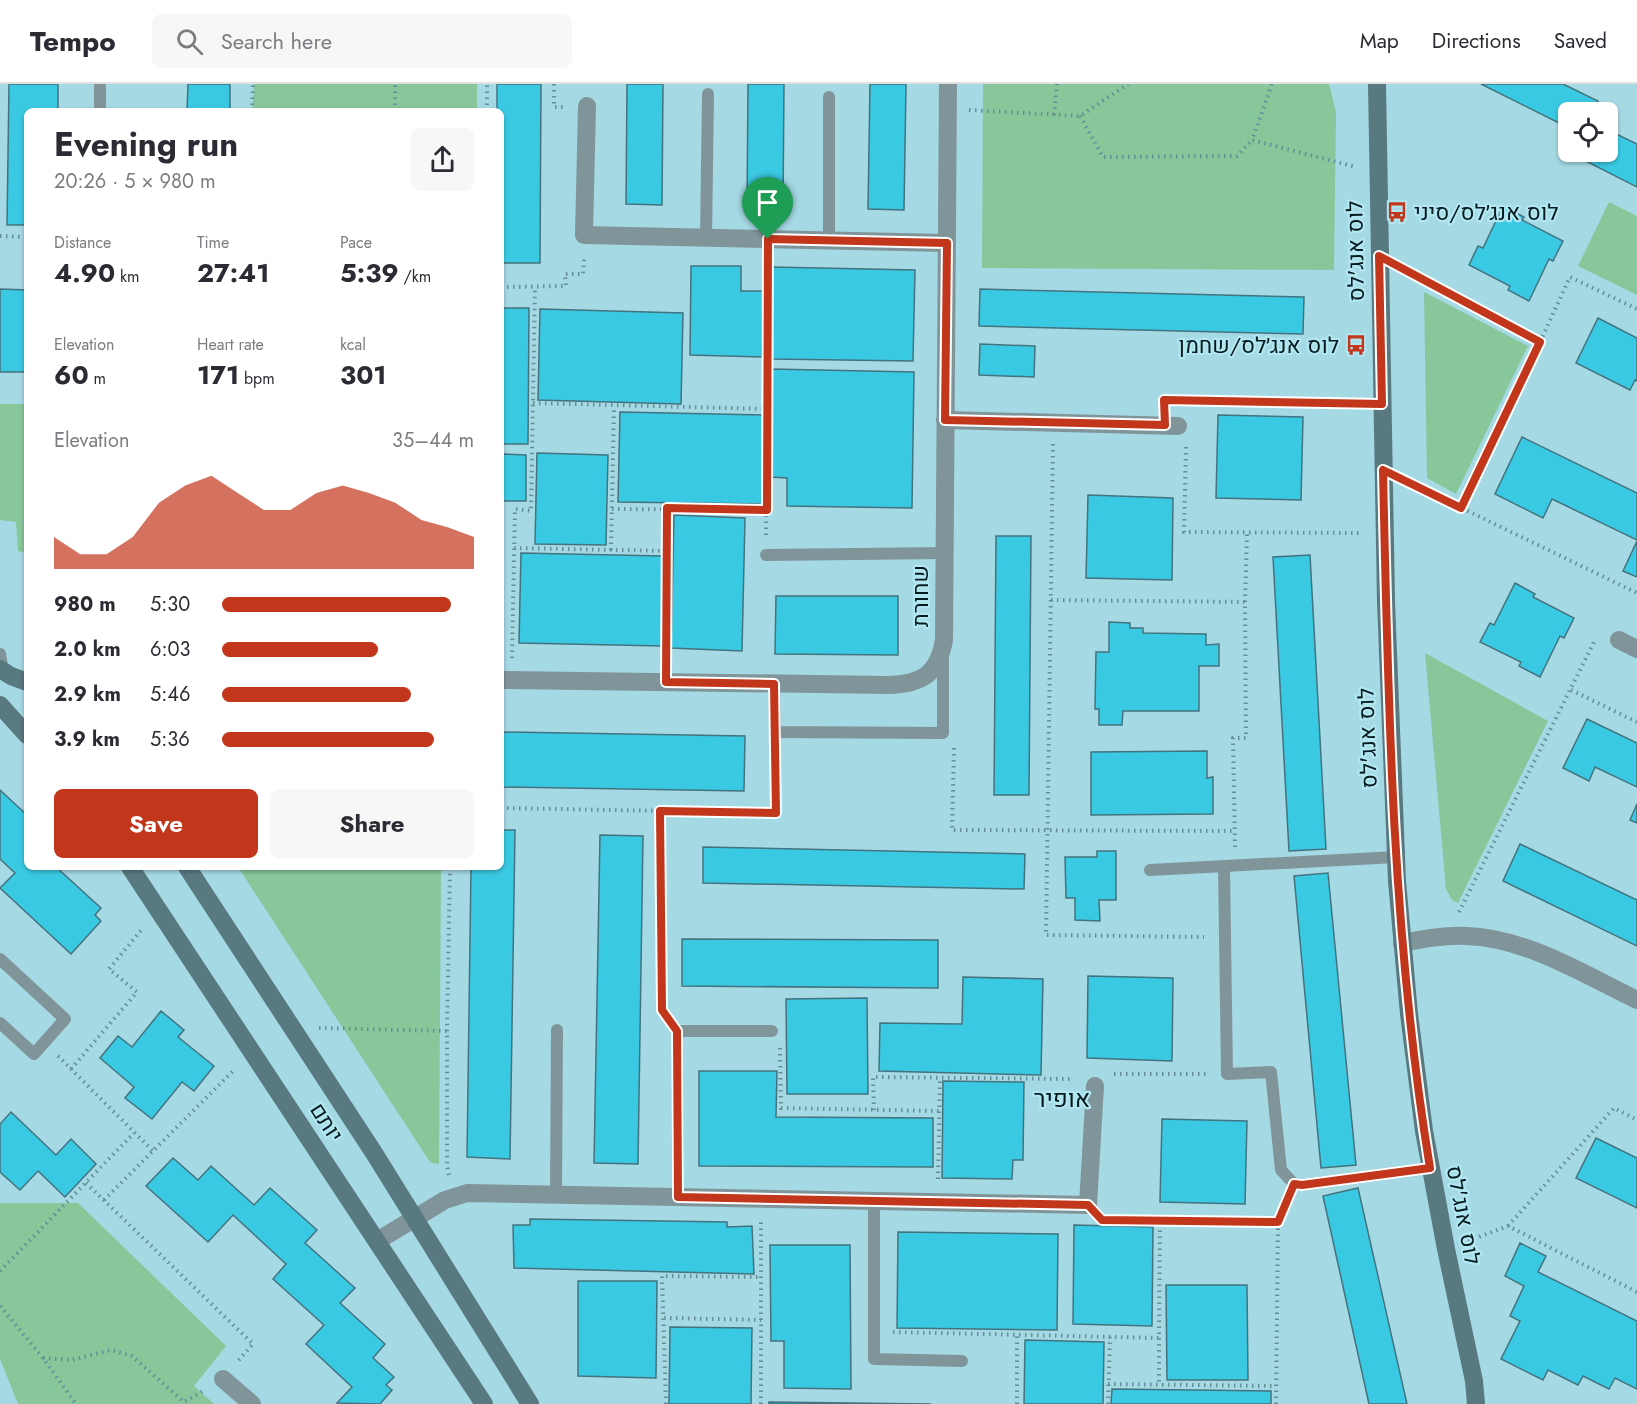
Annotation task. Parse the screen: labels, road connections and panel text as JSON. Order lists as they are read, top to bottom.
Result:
{
  "streets": {
    "street": ["לוס אנג'לס", "שחורת", "יותם"]
  },
  "districts": ["אופיר"],
  "places": {
    "bus stop": ["לוס אנג׳לס/סיני", "לוס אנג׳לס/שחמן"]
  },
  "page": {
    "header": "Tempo",
    "search": "Search here",
    "nav": ["Map", "Directions", "Saved"],
    "heading": ["Evening run", "20:26 · 5 × 980 m"],
    "stats": [
      ["Distance", "4.90 km"],
      ["Time", "27:41"],
      ["Pace", "5:39 /km"],
      ["Elevation", "60 m"],
      ["Heart rate", "171 bpm"],
      ["kcal", "301"]
    ],
    "chart": ["Elevation", "35–44 m"],
    "list": [
      {
        "name": "980 m",
        "note": "5:30"
      },
      {
        "name": "2.0 km",
        "note": "6:03"
      },
      {
        "name": "2.9 km",
        "note": "5:46"
      },
      {
        "name": "3.9 km",
        "note": "5:36"
      }
    ],
    "buttons": ["Save", "Share"]
  }
}
